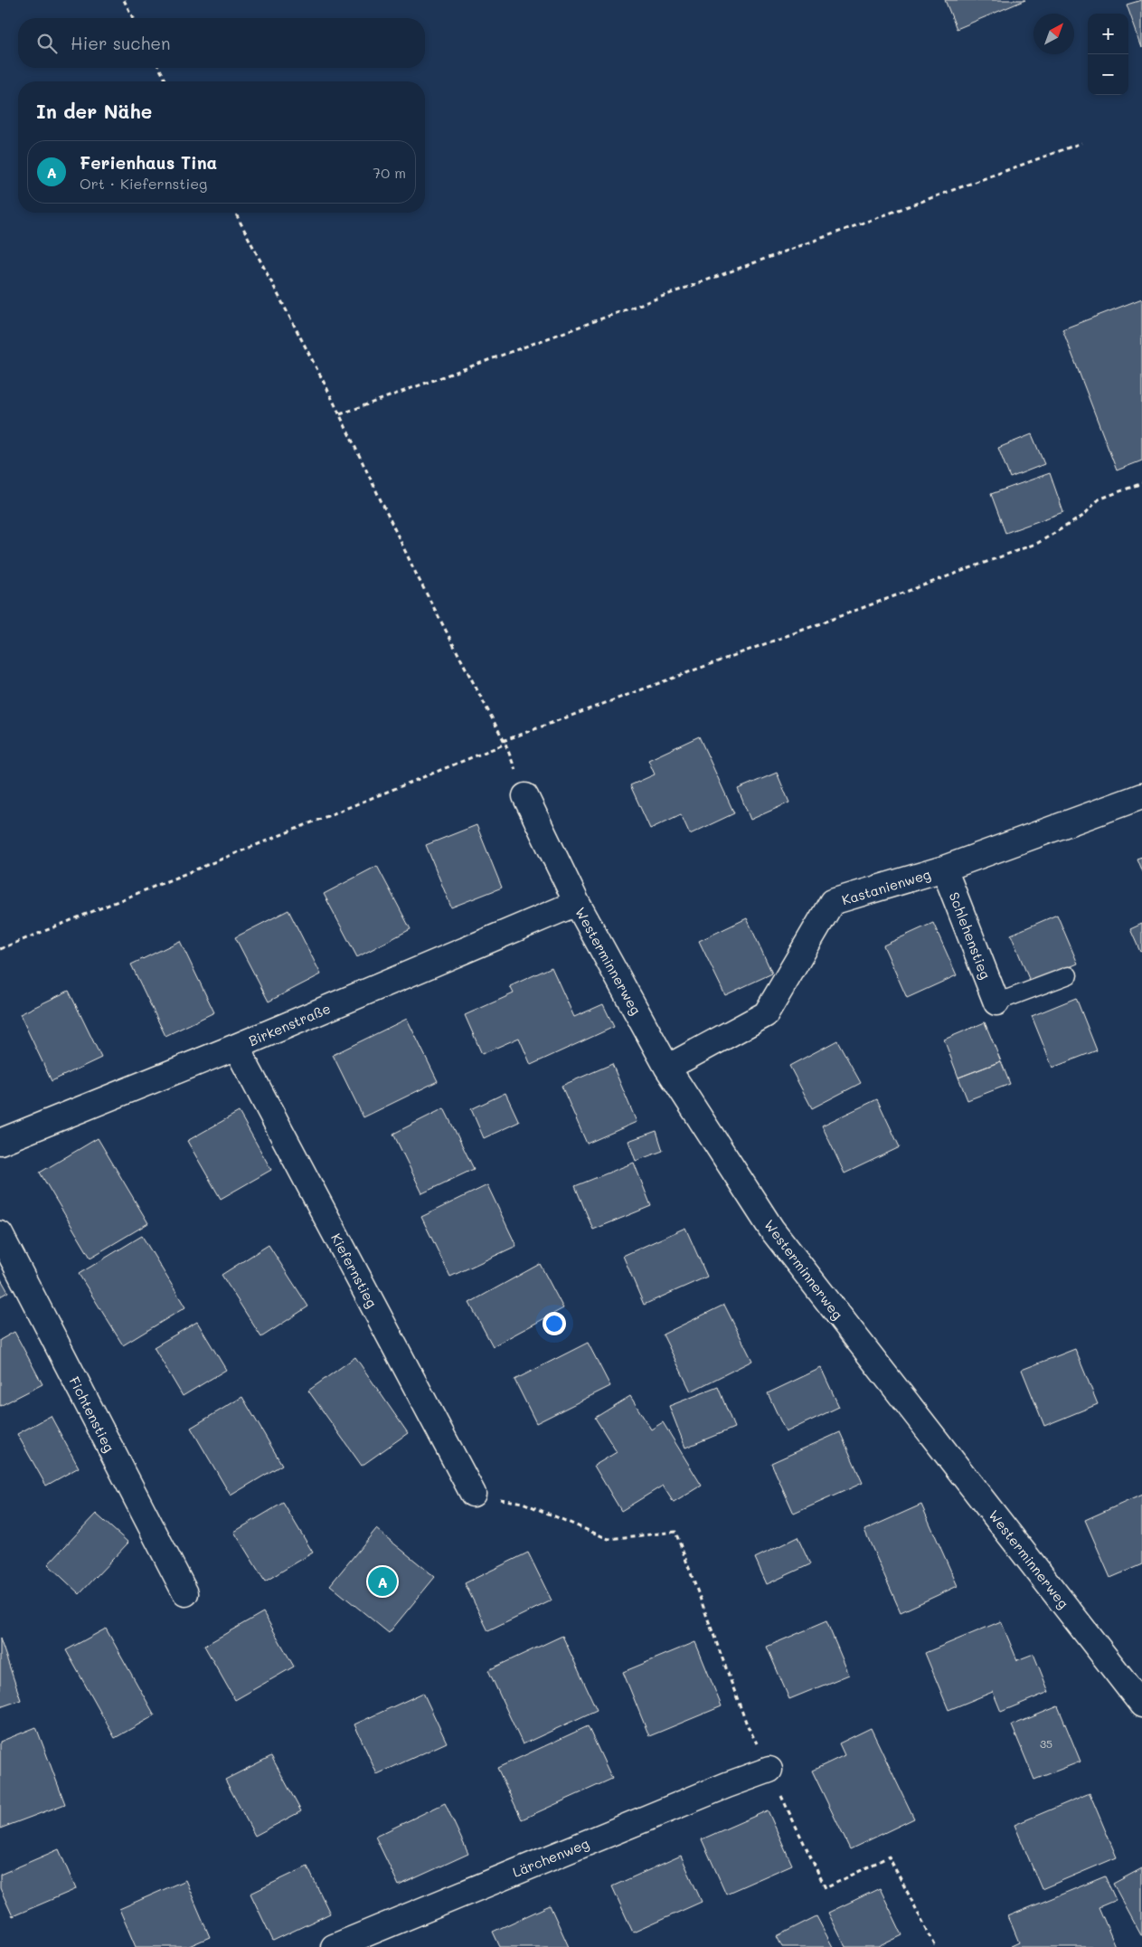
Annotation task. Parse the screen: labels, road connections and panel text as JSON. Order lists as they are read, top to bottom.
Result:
{
  "streets": {
    "street": [
      "Kastanienweg",
      "Schlehenstieg",
      "Westerminnerweg",
      "Birkenstraße",
      "Kiefernstieg",
      "Fichtenstieg",
      "Lärchenweg"
    ]
  },
  "crossings": [
    ["Kastanienweg", "Schlehenstieg"],
    ["Kastanienweg", "Westerminnerweg"],
    ["Westerminnerweg", "Birkenstraße"],
    ["Birkenstraße", "Kiefernstieg"]
  ],
  "house_numbers": ["35"],
  "north": "top right",
  "page": {
    "map_buttons": ["+", "−"],
    "search": "Hier suchen",
    "heading": "In der Nähe",
    "list": [
      {
        "mark": "A",
        "name": "Ferienhaus Tina",
        "note": "Ort · Kiefernstieg",
        "value": "70 m"
      }
    ],
    "pins": "A"
  }
}
